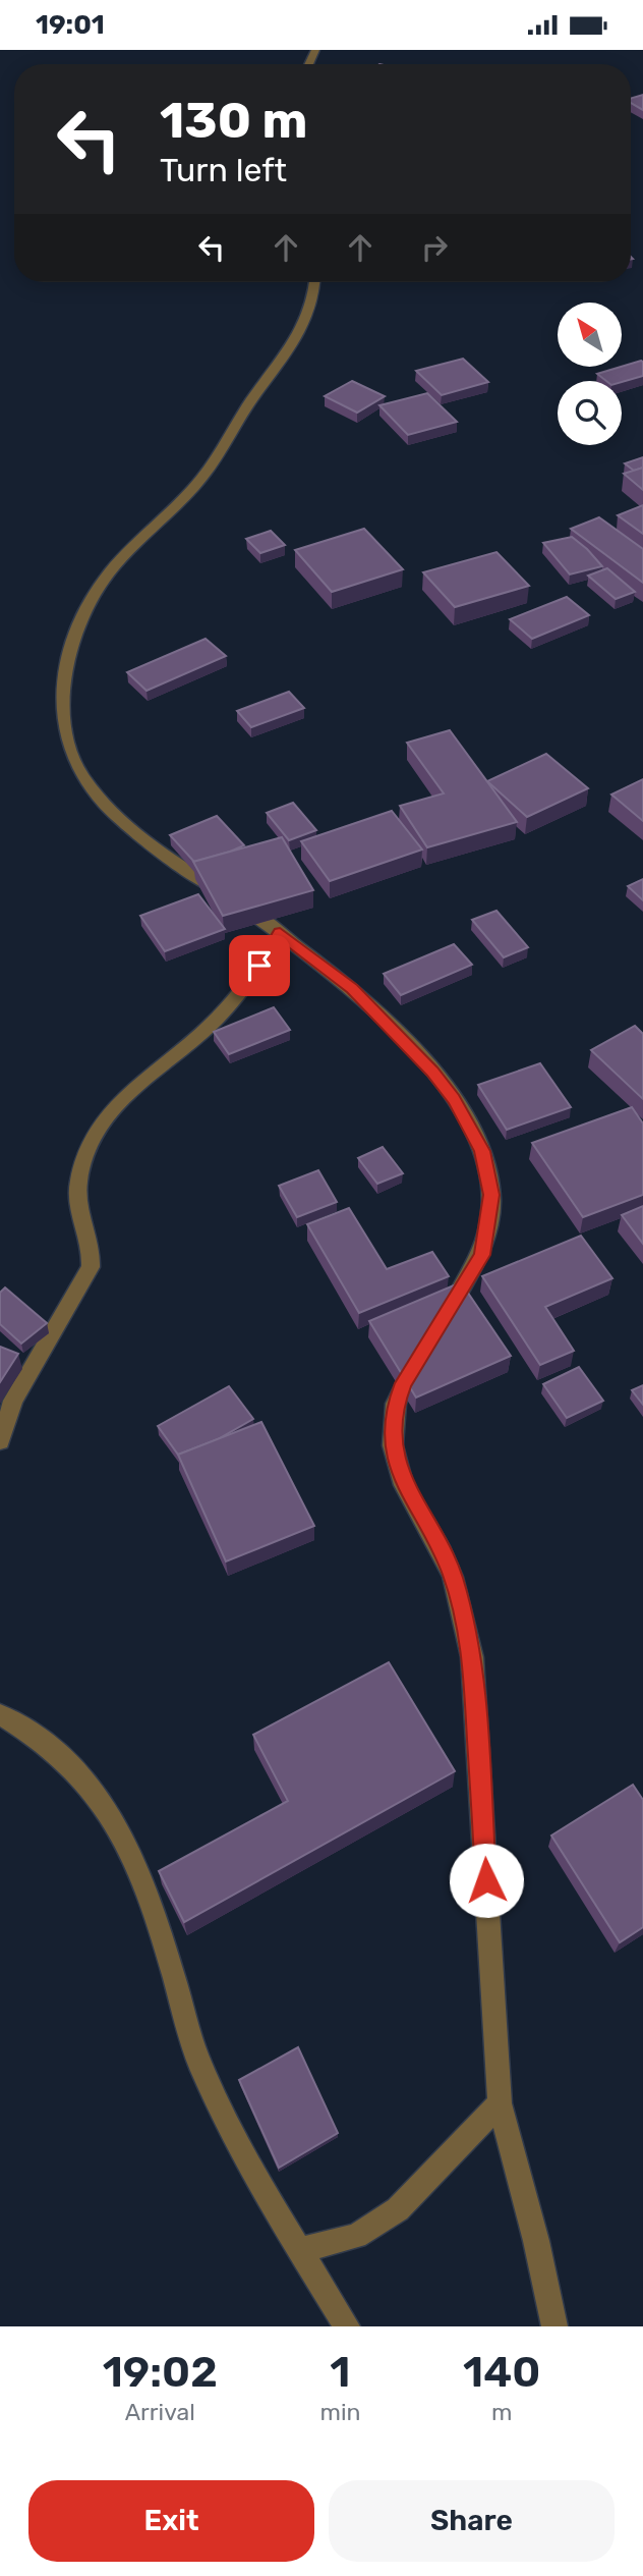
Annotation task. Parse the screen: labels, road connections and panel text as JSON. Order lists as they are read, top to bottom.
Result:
{
  "north": "top left",
  "page": {
    "status": "19:01",
    "turn": ["130 m", "Turn left"],
    "eta": [
      "19:02",
      "Arrival",
      "1",
      "min",
      "140",
      "m"
    ],
    "buttons": ["Exit", "Share"]
  }
}
